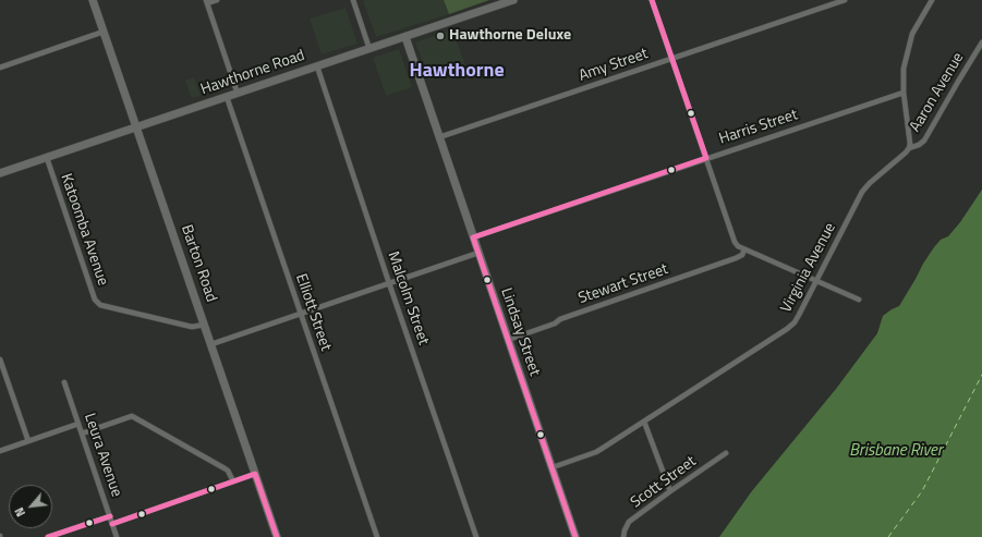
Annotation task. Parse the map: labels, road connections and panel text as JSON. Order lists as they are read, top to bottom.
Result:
{
  "streets": {
    "street": [
      "Amy Street",
      "Hawthorne Road",
      "Aaron Avenue",
      "Harris Street",
      "Katoomba Avenue",
      "Barton Road",
      "Virginia Avenue",
      "Stewart Street",
      "Malcolm Street",
      "Elliott Street",
      "Lindsay Street",
      "Leura Avenue",
      "Scott Street"
    ]
  },
  "crossings": [
    ["Amy Street", "Lindsay Street"],
    ["Hawthorne Road", "Katoomba Avenue"],
    ["Hawthorne Road", "Barton Road"],
    ["Hawthorne Road", "Malcolm Street"],
    ["Hawthorne Road", "Elliott Street"],
    ["Hawthorne Road", "Lindsay Street"],
    ["Aaron Avenue", "Virginia Avenue"],
    ["Harris Street", "Lindsay Street"],
    ["Katoomba Avenue", "Barton Road"],
    ["Virginia Avenue", "Lindsay Street"],
    ["Stewart Street", "Lindsay Street"]
  ],
  "districts": ["Hawthorne"],
  "water": ["Brisbane River"],
  "places": ["Hawthorne Deluxe"],
  "north": "bottom left"
}
